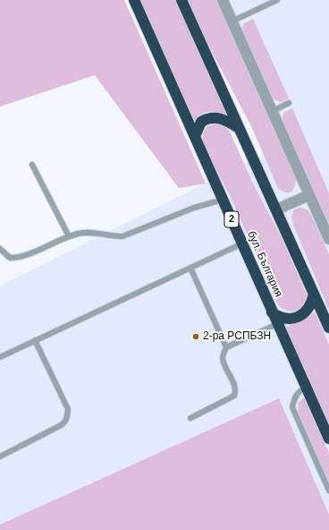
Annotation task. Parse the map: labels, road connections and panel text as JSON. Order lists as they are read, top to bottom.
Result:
{
  "streets": {
    "highway": ["2", "бул. България"]
  },
  "places": ["2-ра РСПБЗН"]
}
